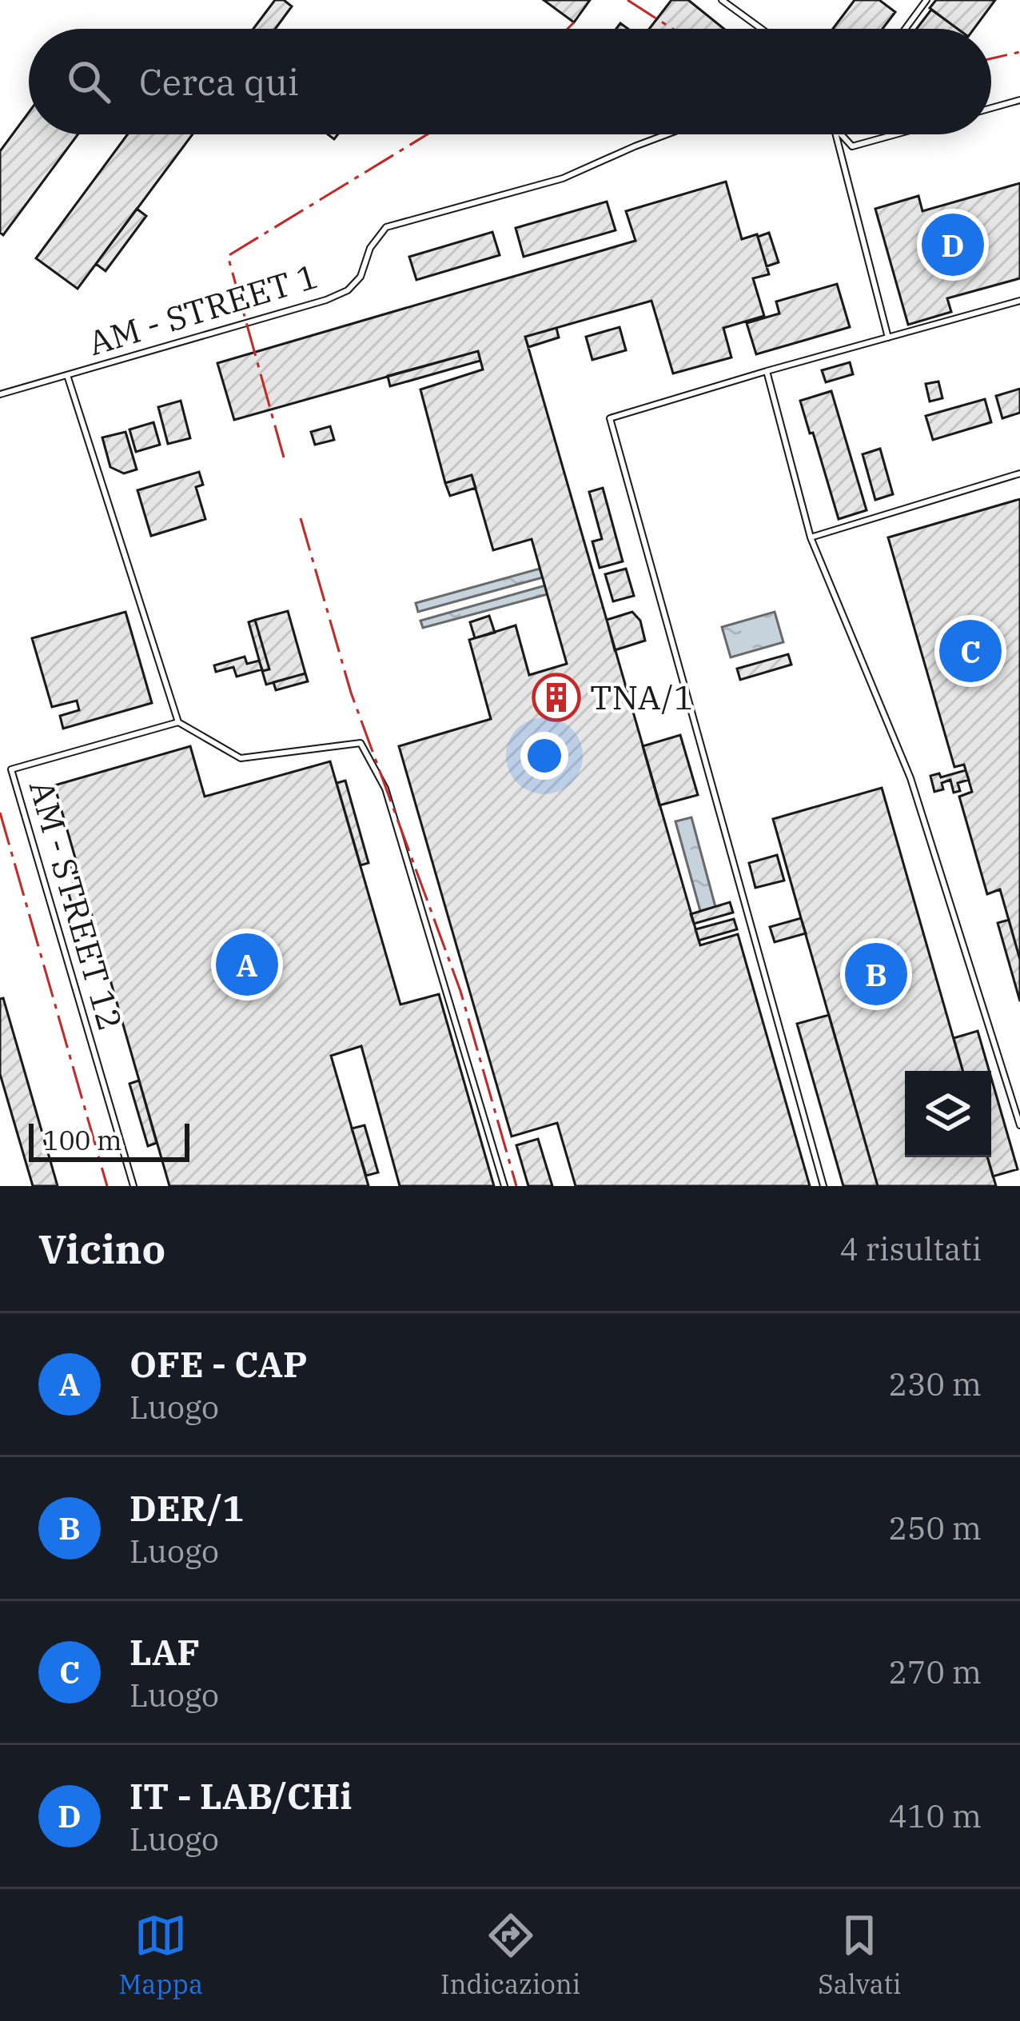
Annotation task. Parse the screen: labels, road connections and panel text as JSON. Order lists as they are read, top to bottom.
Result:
{
  "streets": {
    "lane": ["AM - STREET 1", "AM - STREET 12"]
  },
  "places": {
    "building": ["TNA/1"]
  },
  "scale_bar": "100 m",
  "page": {
    "search": "Cerca qui",
    "pins": [
      "D",
      "C",
      "A",
      "B"
    ],
    "scale": "100 m",
    "heading": ["Vicino", "4 risultati"],
    "list": [
      {
        "mark": "A",
        "name": "OFE - CAP",
        "note": "Luogo",
        "value": "230 m"
      },
      {
        "mark": "B",
        "name": "DER/1",
        "note": "Luogo",
        "value": "250 m"
      },
      {
        "mark": "C",
        "name": "LAF",
        "note": "Luogo",
        "value": "270 m"
      },
      {
        "mark": "D",
        "name": "IT - LAB/CHi",
        "note": "Luogo",
        "value": "410 m"
      }
    ],
    "nav": ["Mappa", "Indicazioni", "Salvati"]
  }
}
